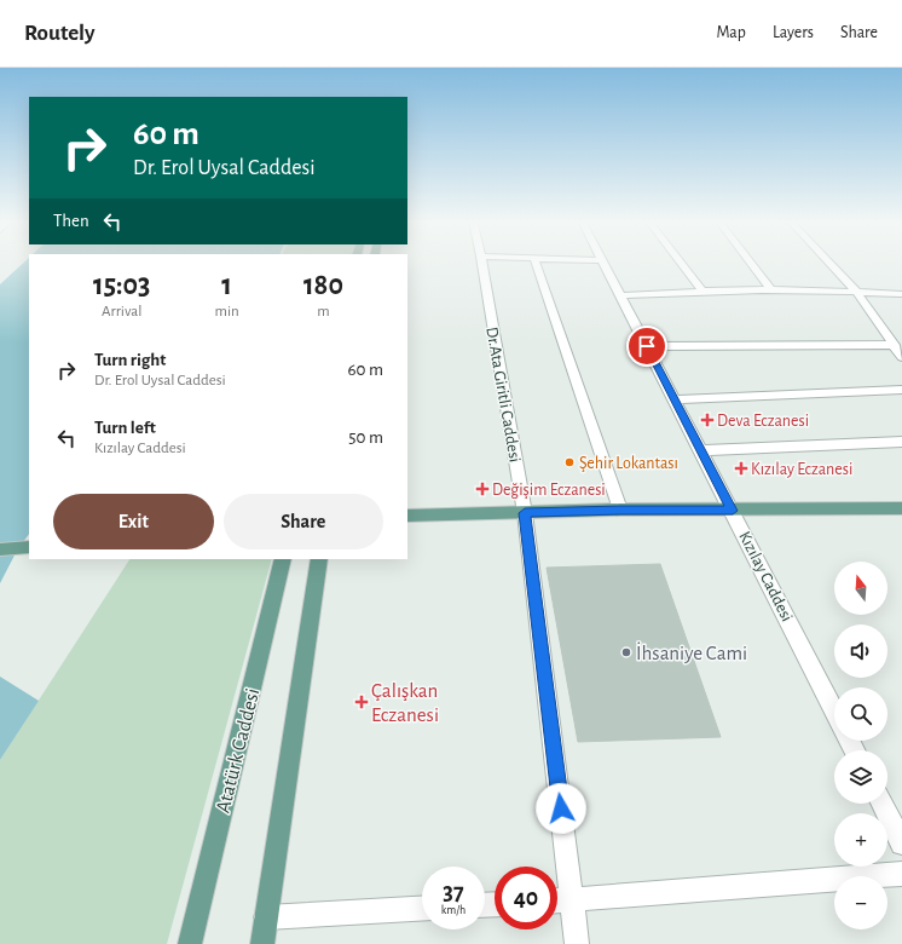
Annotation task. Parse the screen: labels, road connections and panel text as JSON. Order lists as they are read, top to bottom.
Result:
{
  "streets": {
    "main road": ["Atatürk Caddesi"],
    "street": ["Dr.Ata Giritli Caddesi", "Kızılay Caddesi"]
  },
  "places": {
    "health": [
      "Deva Eczanesi",
      "Kızılay Eczanesi",
      "Değişim Eczanesi",
      "Çalışkan Eczanesi"
    ],
    "other": ["Şehir Lokantası", "İhsaniye Cami"]
  },
  "north": "top",
  "page": {
    "header": "Routely",
    "nav": ["Map", "Layers", "Share"],
    "turn": ["60 m", "Dr. Erol Uysal Caddesi"],
    "then": "Then",
    "eta": [
      "15:03",
      "Arrival",
      "1",
      "min",
      "180",
      "m"
    ],
    "list": [
      {
        "name": "Turn right",
        "note": "Dr. Erol Uysal Caddesi",
        "value": "60 m"
      },
      {
        "name": "Turn left",
        "note": "Kızılay Caddesi",
        "value": "50 m"
      }
    ],
    "buttons": ["Exit", "Share"],
    "map_buttons": ["+", "−"],
    "speed": "37 km/h",
    "limit": "40"
  }
}
